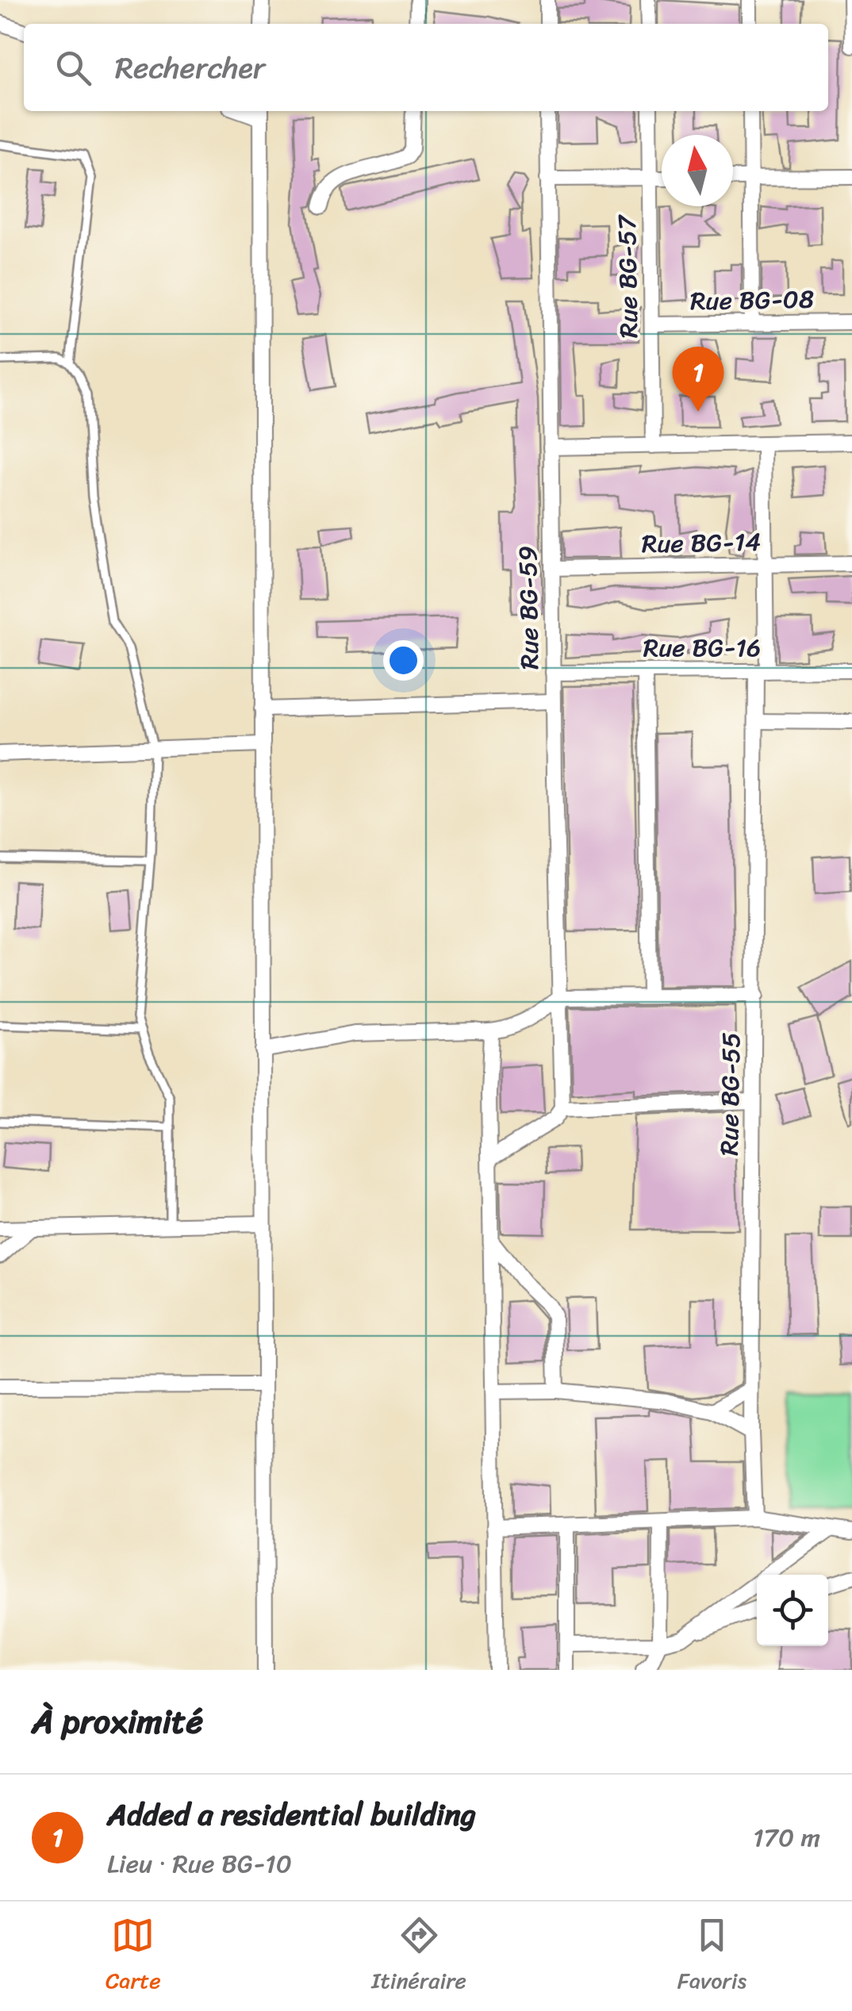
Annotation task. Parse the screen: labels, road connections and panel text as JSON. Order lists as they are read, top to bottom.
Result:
{
  "streets": {
    "street": [
      "Rue BG-57",
      "Rue BG-08",
      "Rue BG-14",
      "Rue BG-59",
      "Rue BG-16",
      "Rue BG-55"
    ]
  },
  "crossings": [
    ["Rue BG-57", "Rue BG-08"],
    ["Rue BG-14", "Rue BG-59"],
    ["Rue BG-14", "Rue BG-55"],
    ["Rue BG-59", "Rue BG-16"],
    ["Rue BG-16", "Rue BG-55"]
  ],
  "north": "top",
  "page": {
    "search": "Rechercher",
    "pins": "1",
    "heading": "À proximité",
    "list": [
      {
        "mark": "1",
        "name": "Added a residential building",
        "note": "Lieu · Rue BG-10",
        "value": "170 m"
      }
    ],
    "nav": ["Carte", "Itinéraire", "Favoris"]
  }
}
